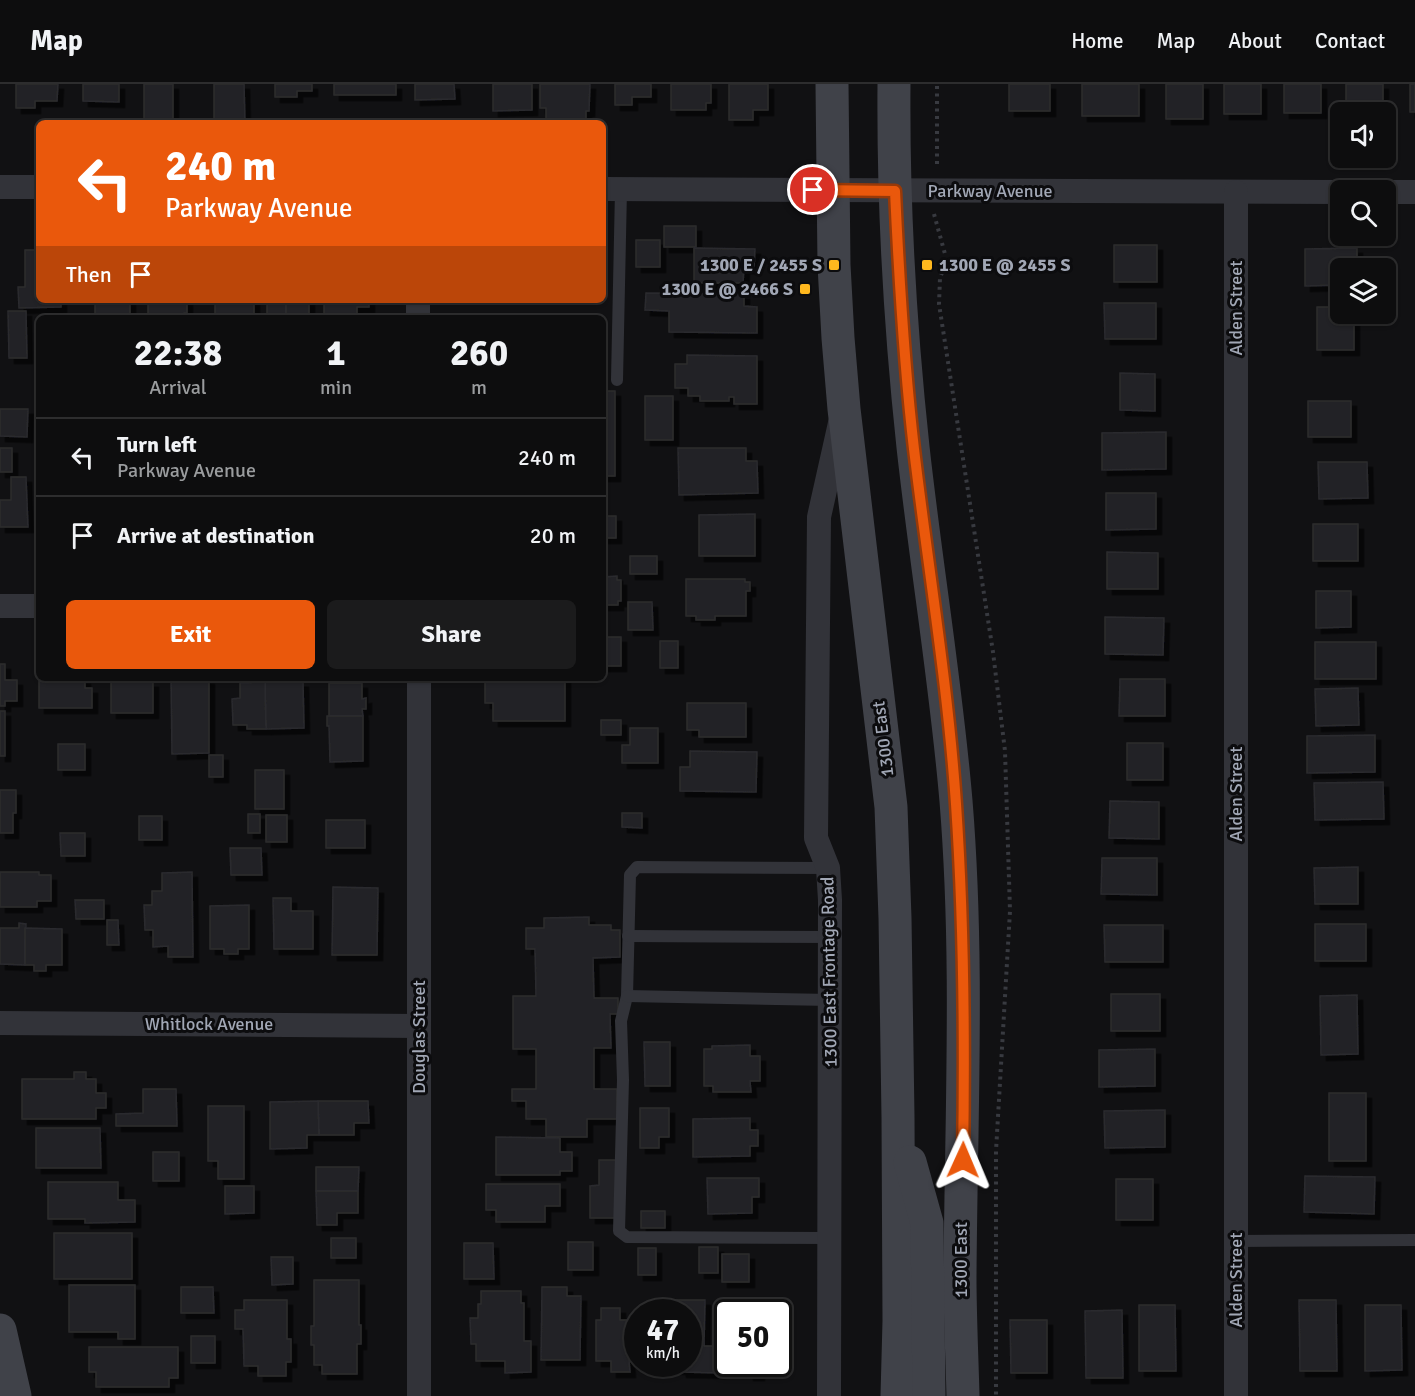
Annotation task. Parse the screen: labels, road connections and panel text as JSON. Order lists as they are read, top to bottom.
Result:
{
  "streets": {
    "main road": ["1300 East"],
    "street": [
      "Parkway Avenue",
      "Alden Street",
      "1300 East Frontage Road",
      "Whitlock Avenue",
      "Douglas Street"
    ]
  },
  "crossings": [
    ["Parkway Avenue", "Alden Street"],
    ["Parkway Avenue", "1300 East"],
    ["1300 East", "1300 East Frontage Road"],
    ["Whitlock Avenue", "Douglas Street"]
  ],
  "places": {
    "transit": ["1300 E / 2455 S", "1300 E @ 2455 S", "1300 E @ 2466 S"]
  },
  "page": {
    "header": "Map",
    "nav": [
      "Home",
      "Map",
      "About",
      "Contact"
    ],
    "turn": ["240 m", "Parkway Avenue"],
    "then": "Then",
    "eta": [
      "22:38",
      "Arrival",
      "1",
      "min",
      "260",
      "m"
    ],
    "list": [
      {
        "name": "Turn left",
        "note": "Parkway Avenue",
        "value": "240 m"
      },
      {
        "name": "Arrive at destination",
        "value": "20 m"
      }
    ],
    "buttons": ["Exit", "Share"],
    "speed": "47 km/h",
    "limit": "50"
  }
}
